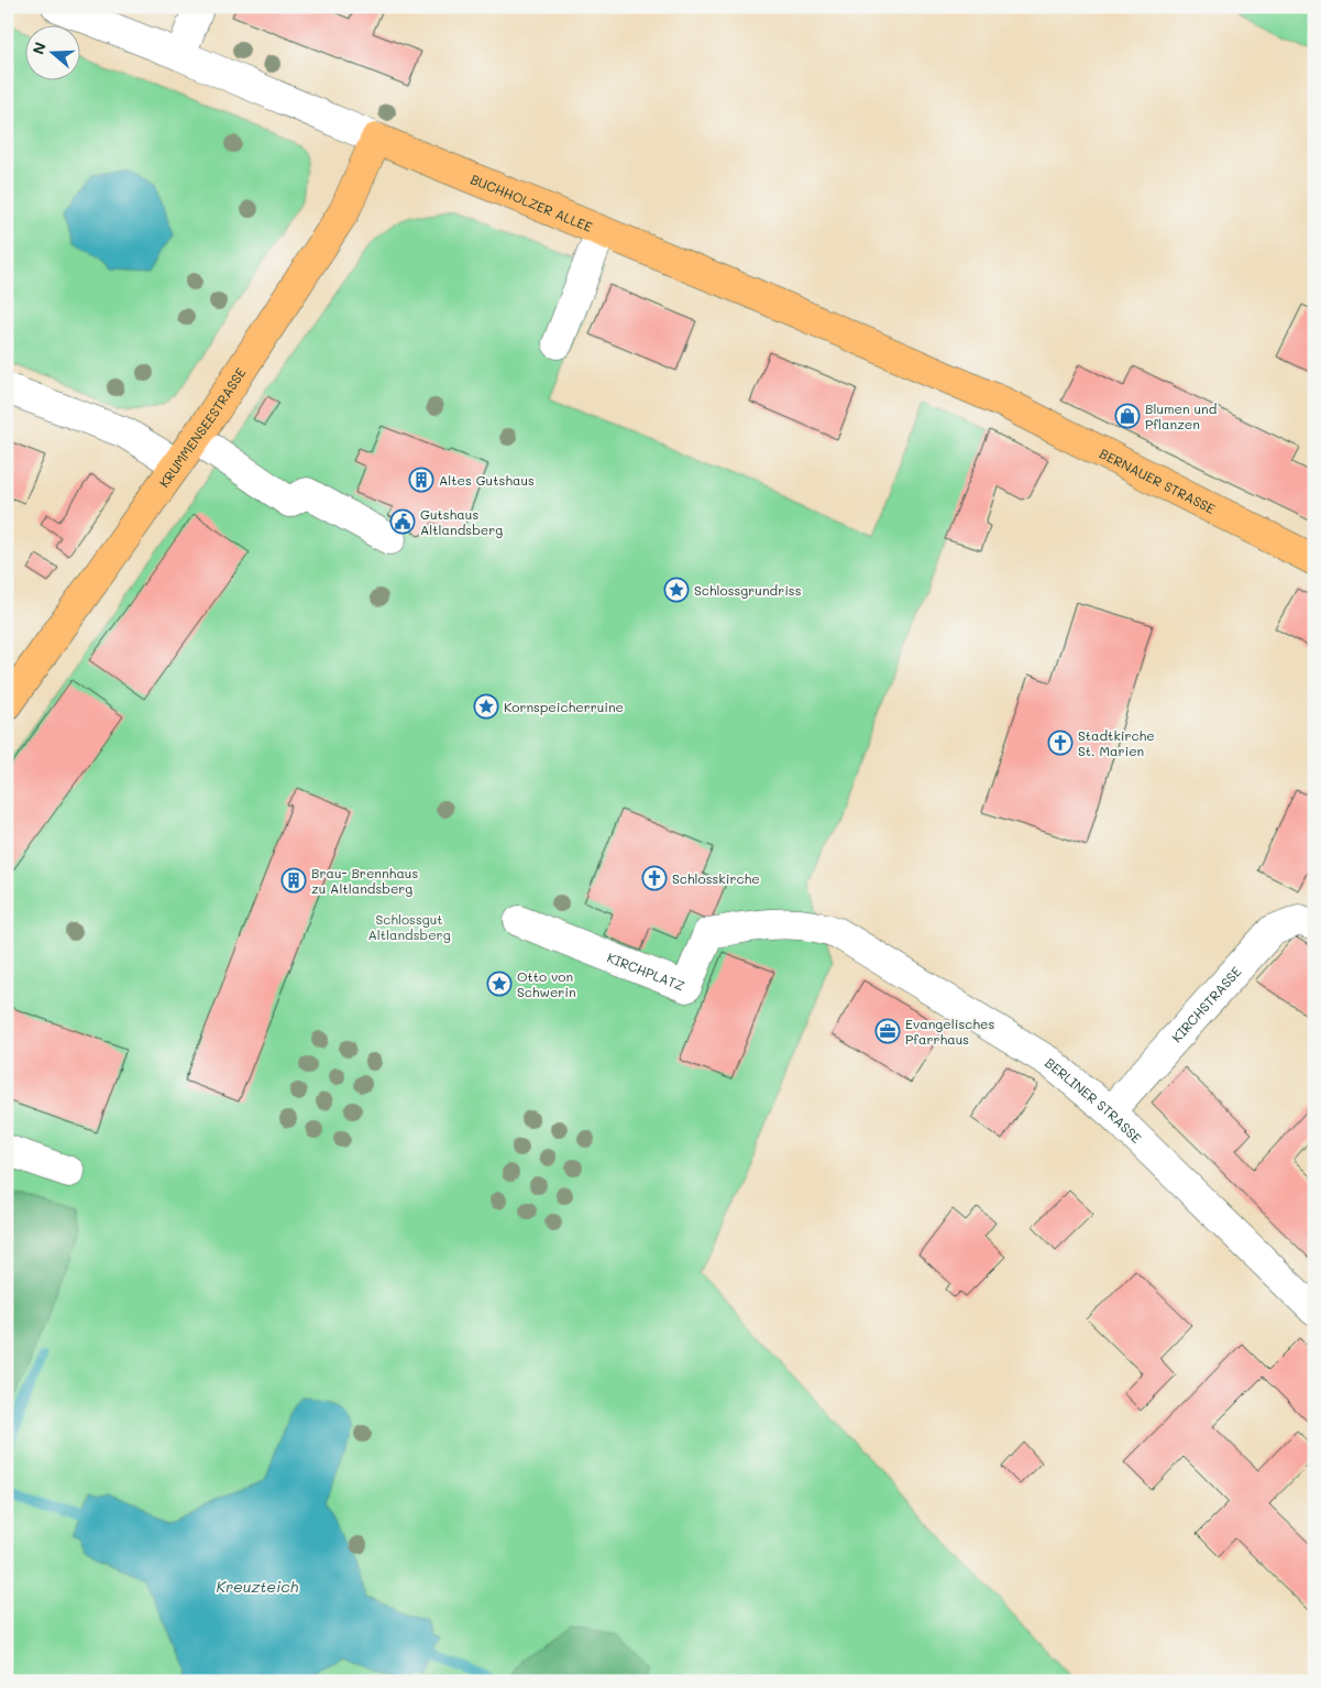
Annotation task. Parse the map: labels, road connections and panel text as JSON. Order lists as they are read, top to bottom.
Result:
{
  "streets": {
    "main road": ["BUCHHOLZER ALLEE", "KRUMMENSEESTRASSE", "BERNAUER STRASSE"],
    "street": ["KIRCHPLATZ", "KIRCHSTRASSE", "BERLINER STRASSE"]
  },
  "crossings": [
    ["BUCHHOLZER ALLEE", "KRUMMENSEESTRASSE"],
    ["BUCHHOLZER ALLEE", "BERNAUER STRASSE"],
    ["KIRCHPLATZ", "BERLINER STRASSE"],
    ["KIRCHSTRASSE", "BERLINER STRASSE"]
  ],
  "water": ["Kreuzteich"],
  "parks": ["Schlossgut Altlandsberg"],
  "places": {
    "shop": ["Blumen und Pflanzen"],
    "building": ["Altes Gutshaus", "Brau- Brennhaus zu Altlandsberg"],
    "public building": ["Gutshaus Altlandsberg"],
    "place": ["Schlossgrundriss", "Kornspeicherruine", "Otto von Schwerin"],
    "church": ["Stadtkirche St. Marien", "Schlosskirche"],
    "office": ["Evangelisches Pfarrhaus"]
  },
  "north": "left"
}
